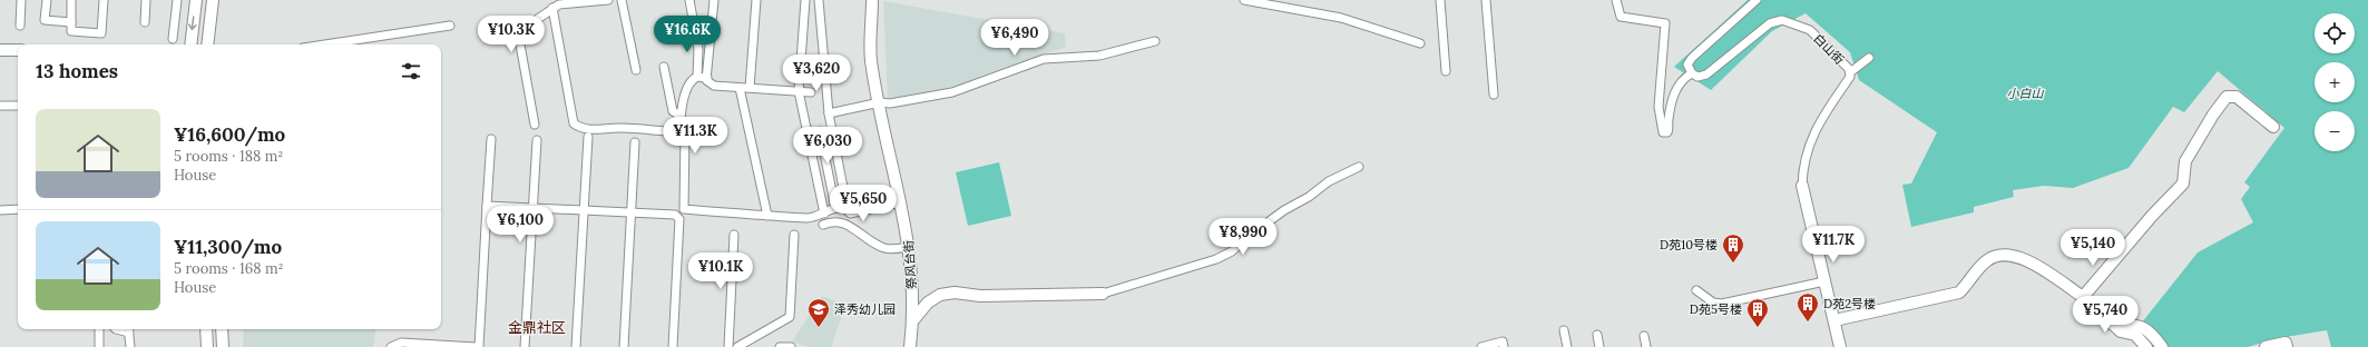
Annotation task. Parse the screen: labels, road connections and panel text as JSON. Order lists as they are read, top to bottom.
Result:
{
  "streets": {
    "street": ["白山街", "祭风台街"]
  },
  "districts": ["金鼎社区"],
  "parks": ["小白山"],
  "places": {
    "building": ["D苑10号楼", "D苑2号楼", "D苑5号楼"],
    "school or university": ["泽秀幼儿园"]
  },
  "page": {
    "map_buttons": ["+", "−"],
    "price": [
      "¥10.3K",
      "¥16.6K",
      "¥6,490",
      "¥3,620",
      "¥11.3K",
      "¥6,030",
      "¥5,650",
      "¥6,100",
      "¥8,990",
      "¥11.7K",
      "¥5,140",
      "¥10.1K",
      "¥5,740"
    ],
    "heading": "13 homes",
    "list": [
      {
        "name": "¥16,600/mo",
        "note": "5 rooms · 188 m² · House"
      },
      {
        "name": "¥11,300/mo",
        "note": "5 rooms · 168 m² · House"
      }
    ]
  }
}
